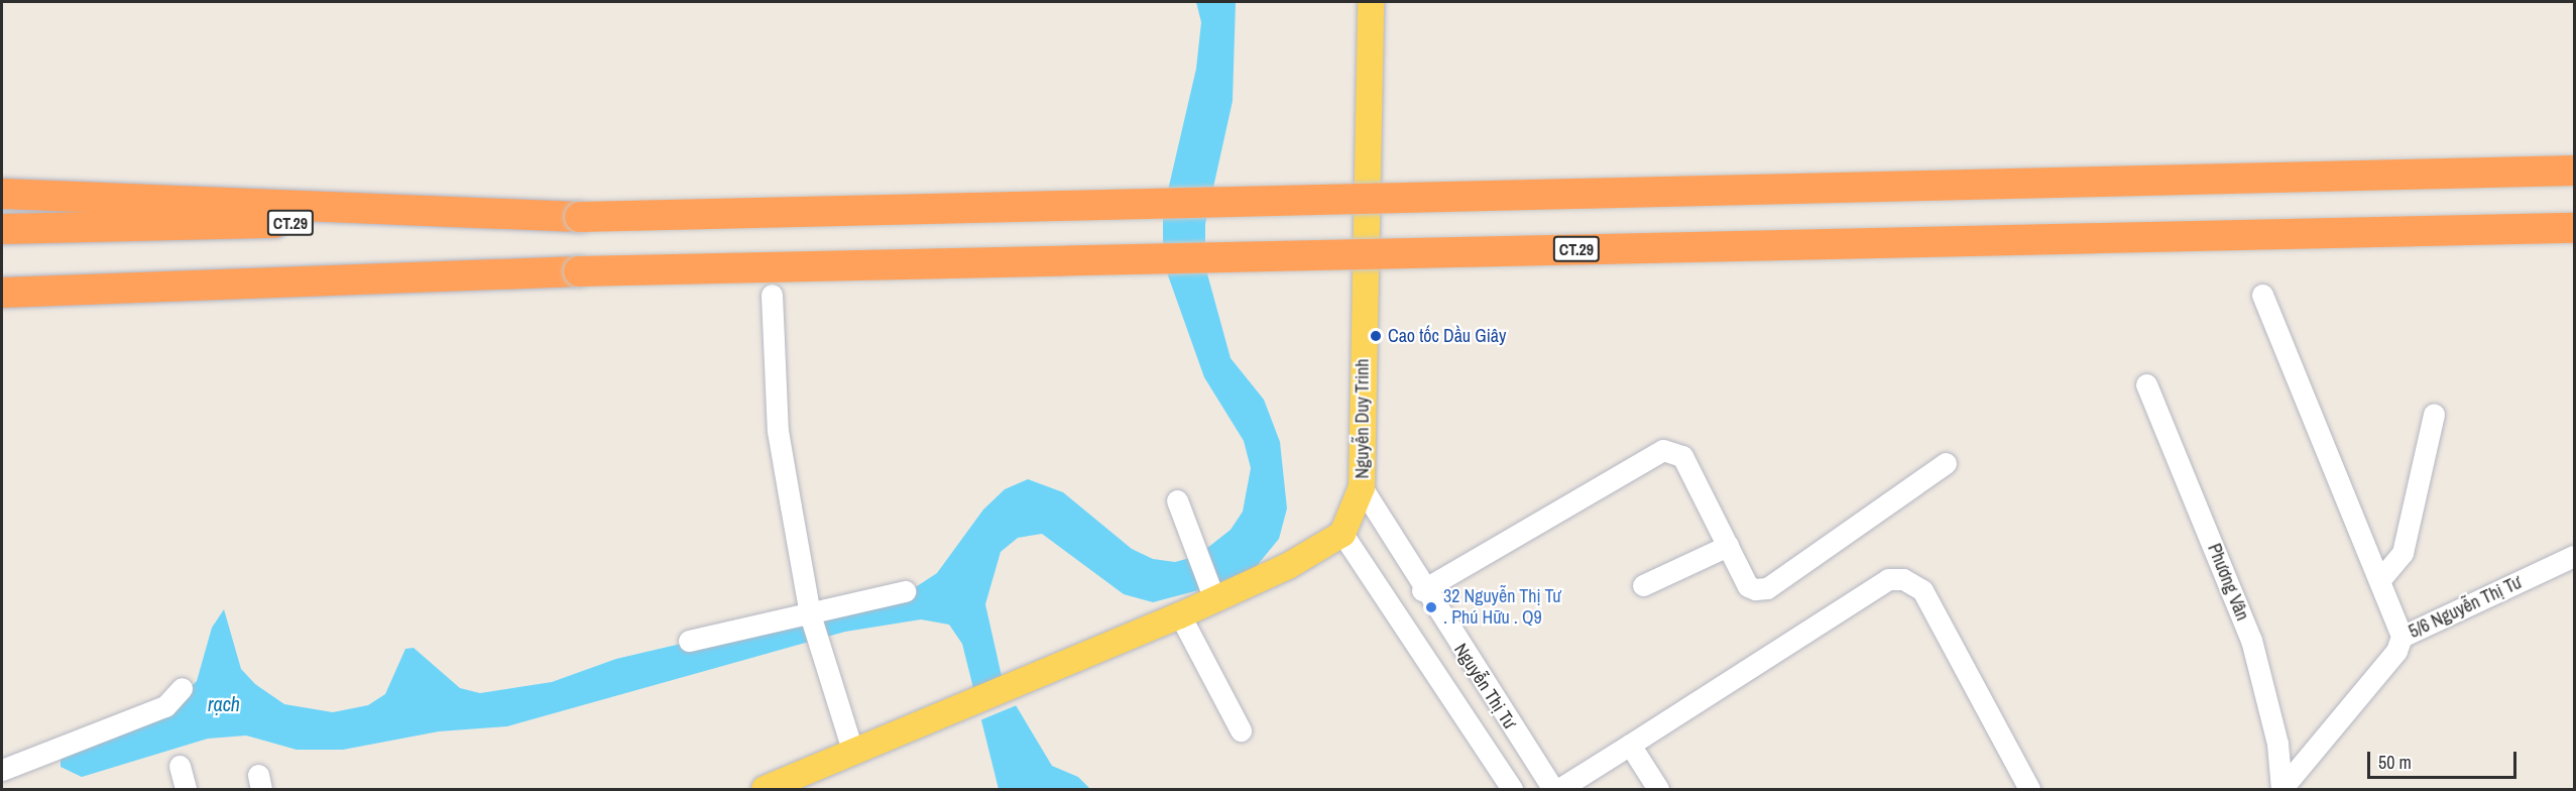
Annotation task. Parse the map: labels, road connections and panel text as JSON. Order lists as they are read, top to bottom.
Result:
{
  "streets": {
    "highway": ["CT.29"],
    "main road": ["Nguyễn Duy Trinh"],
    "street": ["Phương Vân", "5/6 Nguyễn Thị Tư", "Nguyễn Thị Tư"]
  },
  "crossings": [
    ["Nguyễn Duy Trinh", "Nguyễn Thị Tư"],
    ["Phương Vân", "5/6 Nguyễn Thị Tư"]
  ],
  "water": ["rạch"],
  "places": ["Cao tốc Dầu Giây", "32 Nguyễn Thị Tư . Phú Hữu . Q9"],
  "scale_bar": "50 m"
}
